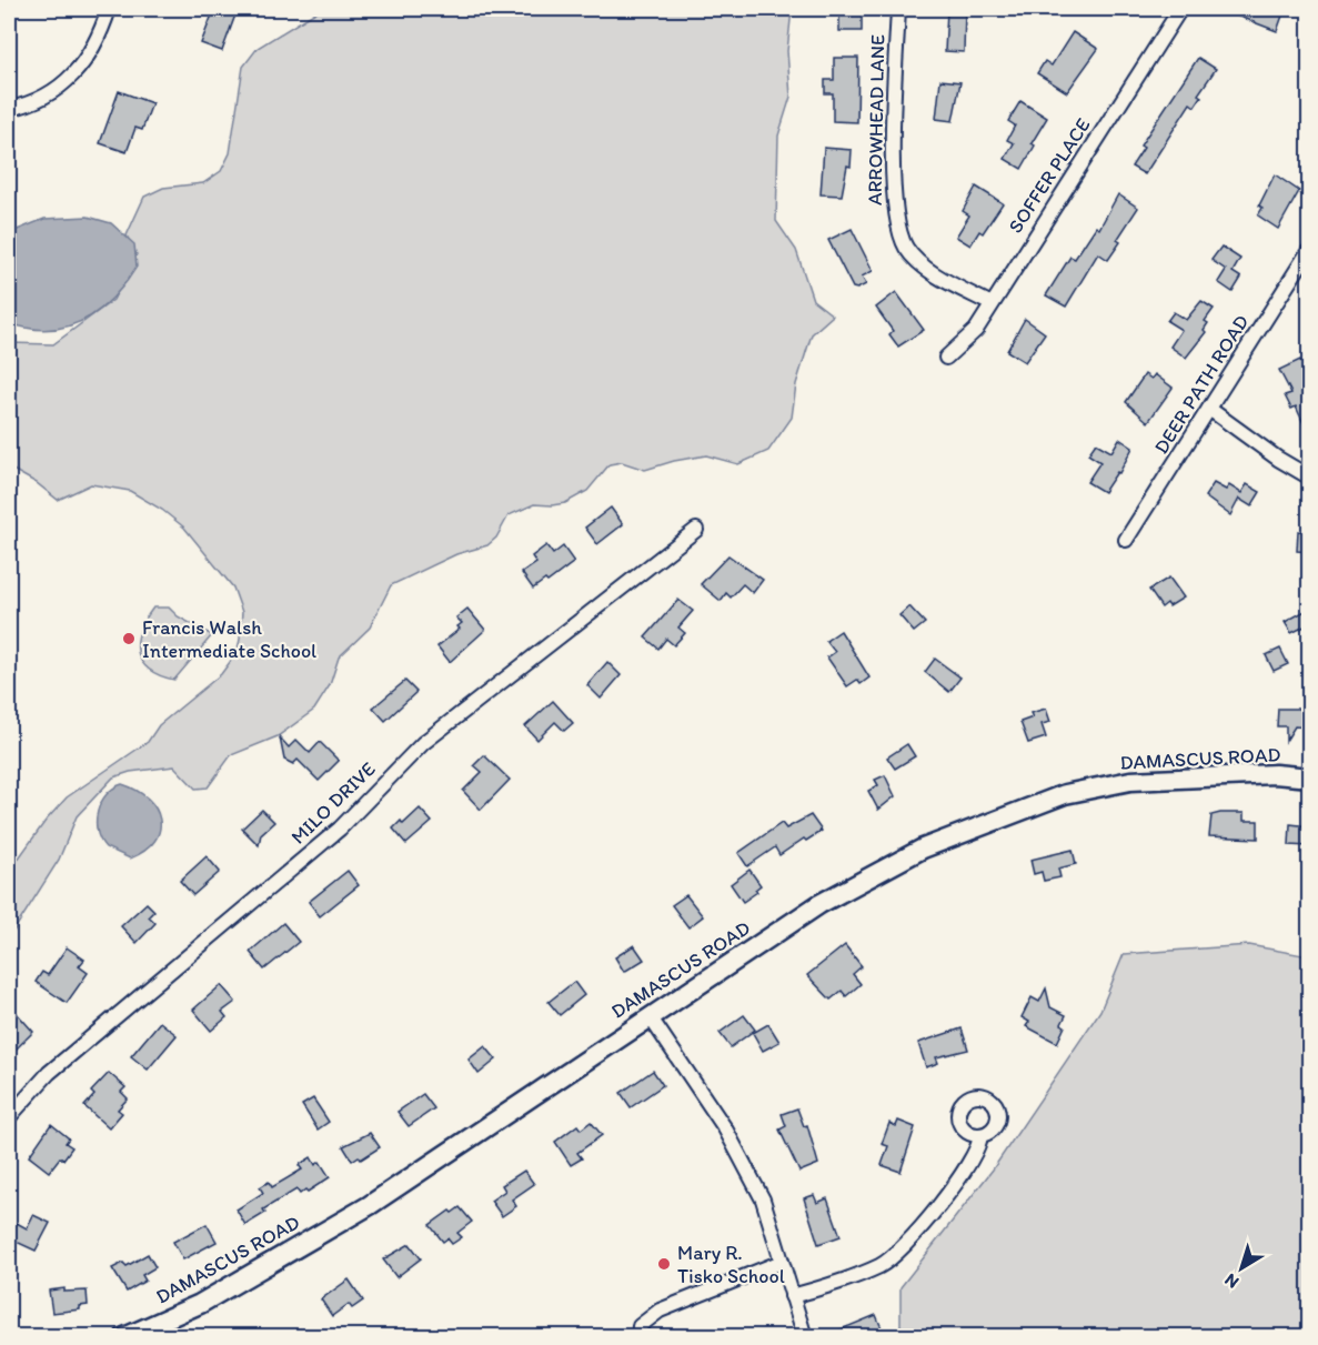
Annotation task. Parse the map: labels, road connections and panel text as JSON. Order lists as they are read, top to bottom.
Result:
{
  "streets": {
    "street": [
      "ARROWHEAD LANE",
      "SOFFER PLACE",
      "DEER PATH ROAD",
      "DAMASCUS ROAD",
      "MILO DRIVE"
    ]
  },
  "crossings": [
    ["ARROWHEAD LANE", "SOFFER PLACE"]
  ],
  "places": ["Francis Walsh Intermediate School", "Mary R. Tisko School"],
  "north": "bottom left"
}
